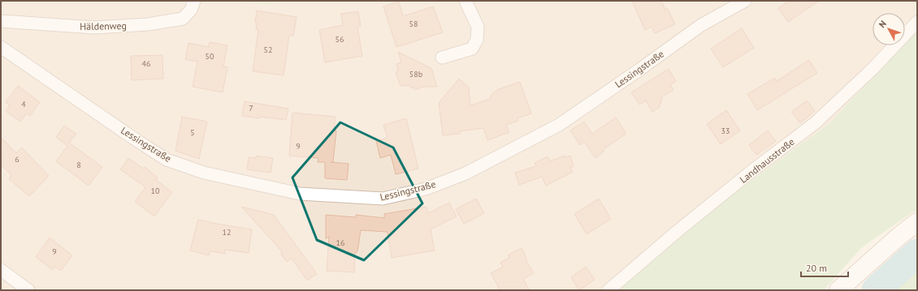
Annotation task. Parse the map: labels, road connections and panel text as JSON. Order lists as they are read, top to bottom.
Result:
{
  "streets": {
    "street": ["Häldenweg", "Lessingstraße", "Landhausstraße"]
  },
  "house_numbers": [
    "58",
    "56",
    "52",
    "50",
    "46",
    "58b",
    "4",
    "7",
    "33",
    "5",
    "9",
    "6",
    "8",
    "10",
    "12",
    "16",
    "9"
  ],
  "scale_bar": "20 m",
  "north": "top left"
}
